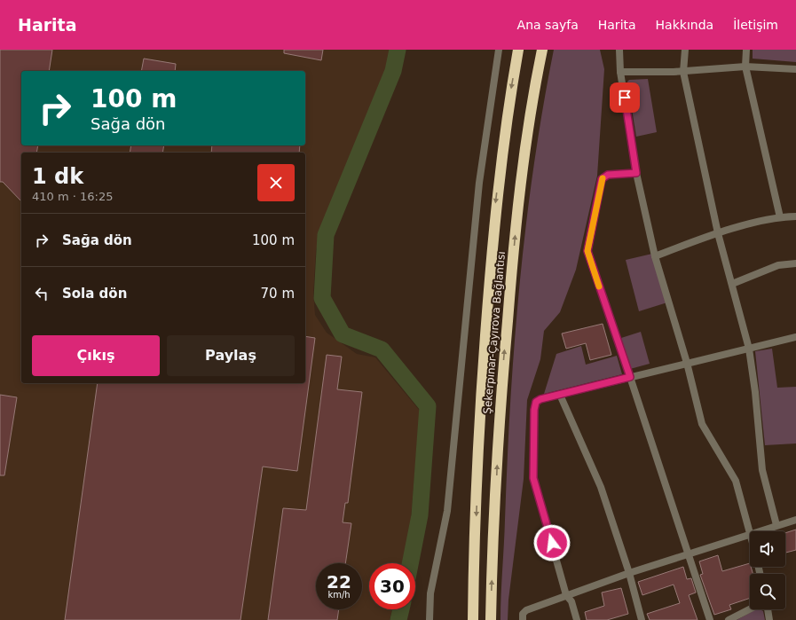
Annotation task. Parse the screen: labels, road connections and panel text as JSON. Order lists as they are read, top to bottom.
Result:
{
  "streets": {
    "highway": ["Şekerpınar-Çayırova Bağlantısı"]
  },
  "page": {
    "header": "Harita",
    "nav": [
      "Ana sayfa",
      "Harita",
      "Hakkında",
      "İletişim"
    ],
    "turn": ["100 m", "Sağa dön"],
    "heading": ["1 dk", "410 m · 16:25"],
    "list": [
      {
        "name": "Sağa dön",
        "value": "100 m"
      },
      {
        "name": "Sola dön",
        "value": "70 m"
      }
    ],
    "buttons": ["Çıkış", "Paylaş"],
    "speed": "22 km/h",
    "limit": "30"
  }
}
